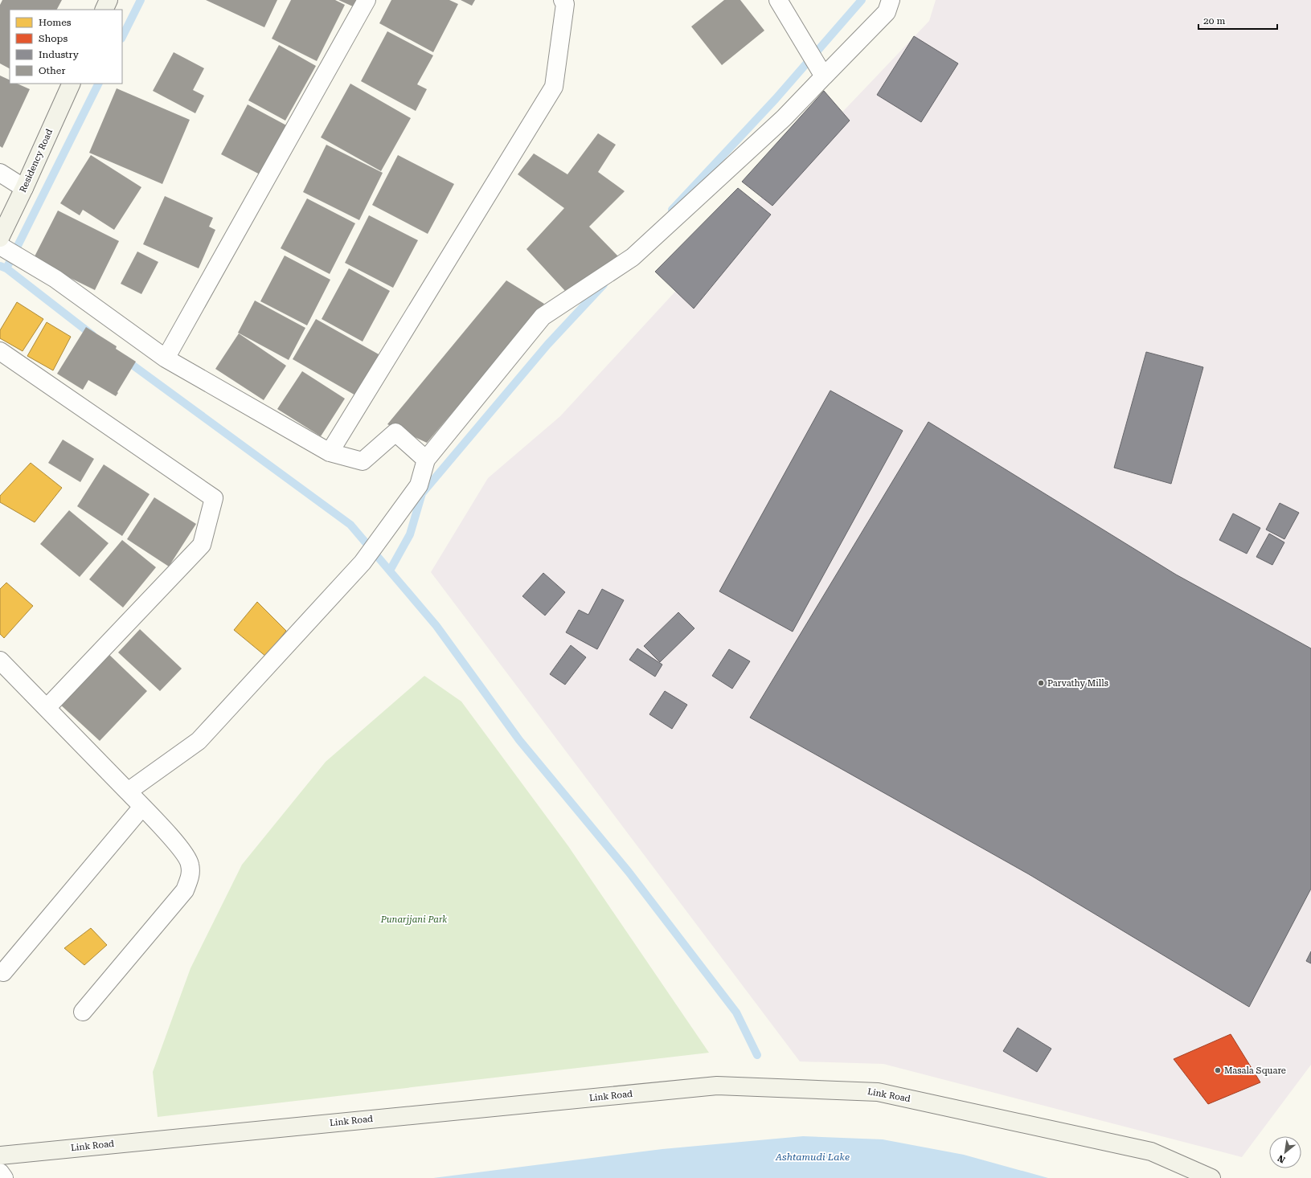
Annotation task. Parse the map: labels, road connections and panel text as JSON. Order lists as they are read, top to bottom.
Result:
{
  "streets": {
    "main road": ["Residency Road", "Link Road"]
  },
  "water": ["Ashtamudi Lake"],
  "parks": ["Punarjjani Park"],
  "places": ["Parvathy Mills", "Masala Square"],
  "legend": [
    "Homes",
    "Shops",
    "Industry",
    "Other"
  ],
  "scale_bar": "20 m",
  "north": "bottom left"
}
